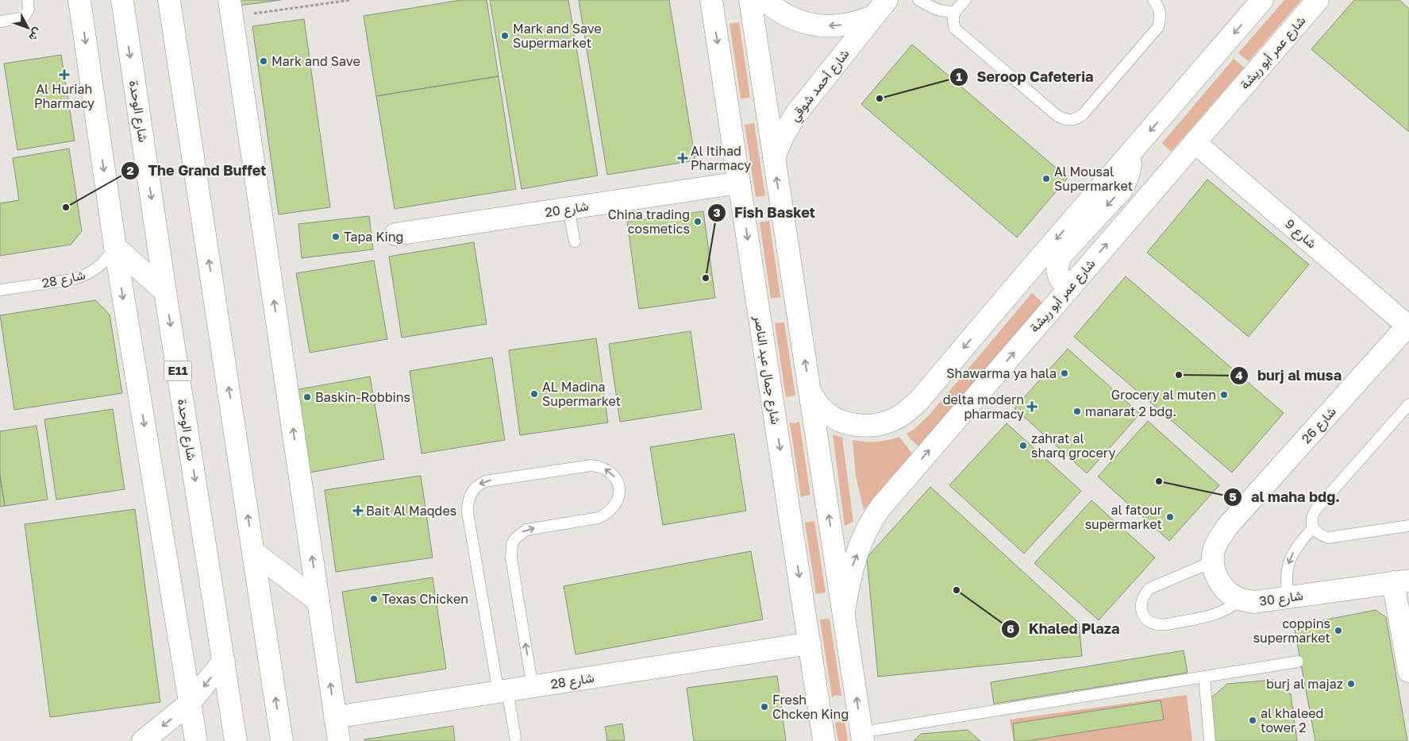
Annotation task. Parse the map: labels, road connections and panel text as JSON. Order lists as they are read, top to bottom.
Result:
{
  "streets": {
    "main road": [
      "شارع عمر أبو ريشة",
      "شارع أحمد شوقي",
      "شارع الوحدة",
      "شارع 20",
      "شارع 9",
      "شارع 28",
      "شارع جمال عبد الناصر",
      "E11",
      "شارع 26",
      "شارع 30"
    ]
  },
  "crossings": [
    ["شارع عمر أبو ريشة", "شارع 9"],
    ["شارع 20", "شارع جمال عبد الناصر"],
    ["شارع 9", "شارع 26"],
    ["شارع 28", "شارع جمال عبد الناصر"],
    ["شارع 26", "شارع 30"]
  ],
  "one_way": ["شارع عمر أبو ريشة", "شارع أحمد شوقي"],
  "places": {
    "other": [
      "Mark and Save Supermarket",
      "Mark and Save",
      "Seroop Cafeteria",
      "Al Mousal Supermarket",
      "The Grand Buffet",
      "China trading cosmetics",
      "Tapa King",
      "Fish Basket",
      "Shawarma ya hala",
      "burj al musa",
      "AL Madina Supermarket",
      "Grocery al muten",
      "Baskin-Robbins",
      "manarat 2 bdg.",
      "zahrat al sharq grocery",
      "al maha bdg.",
      "al fatour supermarket",
      "Khaled Plaza",
      "Texas Chicken",
      "coppins supermarket",
      "burj al majaz",
      "Fresh Chcken King",
      "al khaleed tower 2"
    ],
    "health": [
      "Al Huriah Pharmacy",
      "Al Itihad Pharmacy",
      "delta modern pharmacy",
      "Bait Al Maqdes"
    ]
  },
  "north": "bottom right"
}
